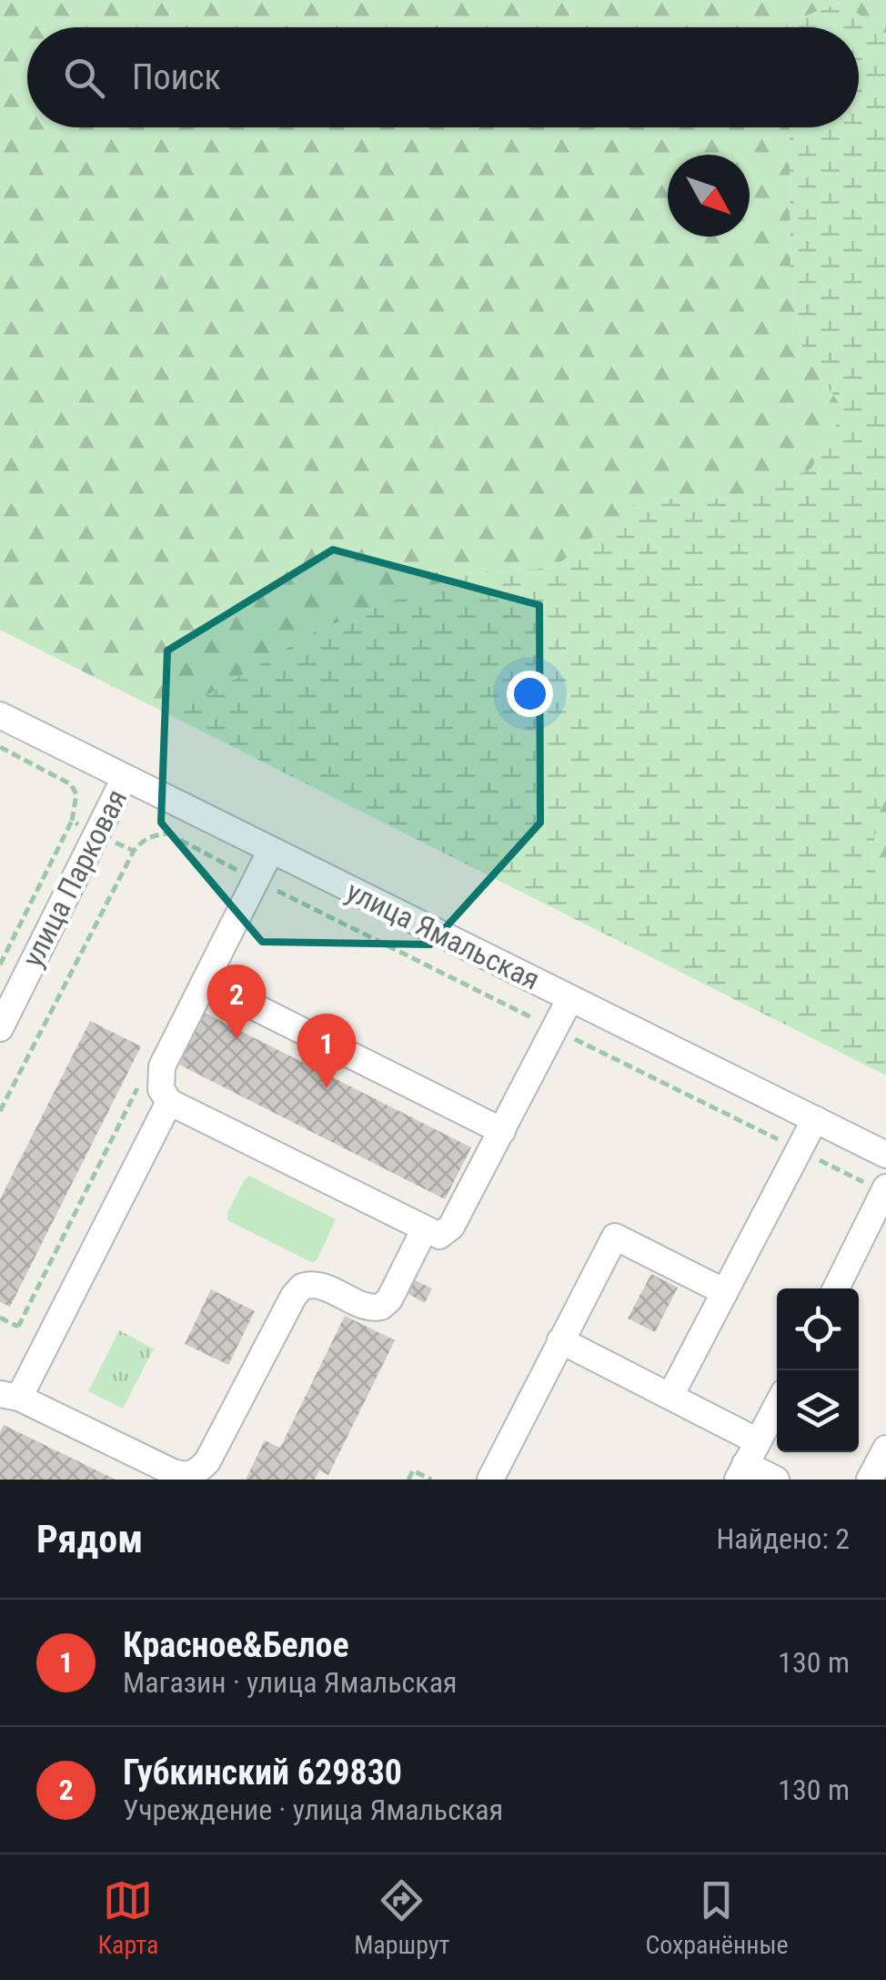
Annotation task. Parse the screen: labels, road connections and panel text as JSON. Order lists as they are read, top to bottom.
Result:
{
  "streets": {
    "street": ["улица Парковая", "улица Ямальская"]
  },
  "crossings": [
    ["улица Парковая", "улица Ямальская"]
  ],
  "north": "bottom right",
  "page": {
    "search": "Поиск",
    "pins": ["2", "1"],
    "heading": ["Рядом", "Найдено: 2"],
    "list": [
      {
        "mark": "1",
        "name": "Красное&Белое",
        "note": "Магазин · улица Ямальская",
        "value": "130 m"
      },
      {
        "mark": "2",
        "name": "Губкинский 629830",
        "note": "Учреждение · улица Ямальская",
        "value": "130 m"
      }
    ],
    "nav": ["Карта", "Маршрут", "Сохранённые"]
  }
}
